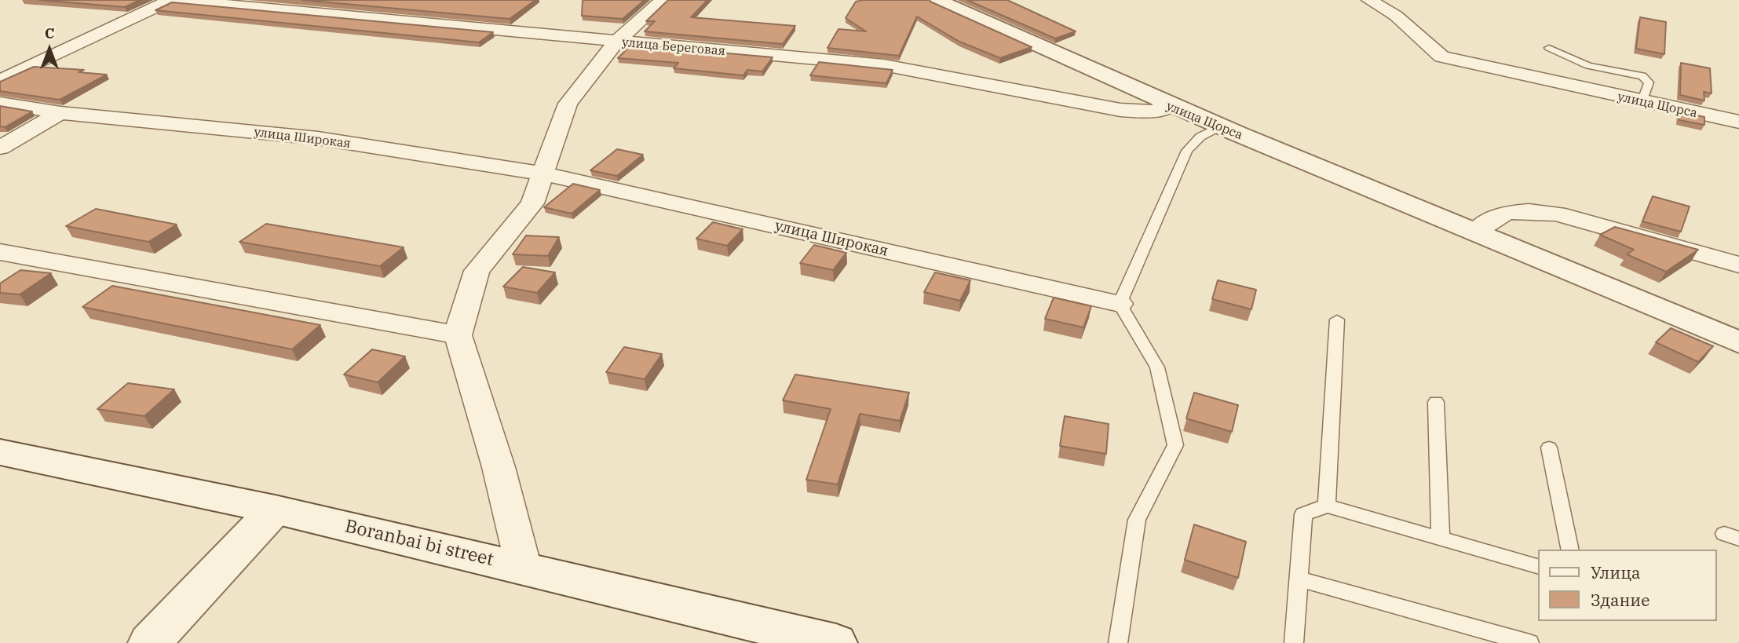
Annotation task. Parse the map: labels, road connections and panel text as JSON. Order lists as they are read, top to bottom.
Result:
{
  "streets": {
    "street": [
      "улица Береговая",
      "улица Щорса",
      "улица Широкая",
      "Boranbai bi street"
    ]
  },
  "crossings": [
    ["улица Береговая", "улица Щорса"]
  ],
  "legend": ["Улица", "Здание"],
  "north": "top"
}
